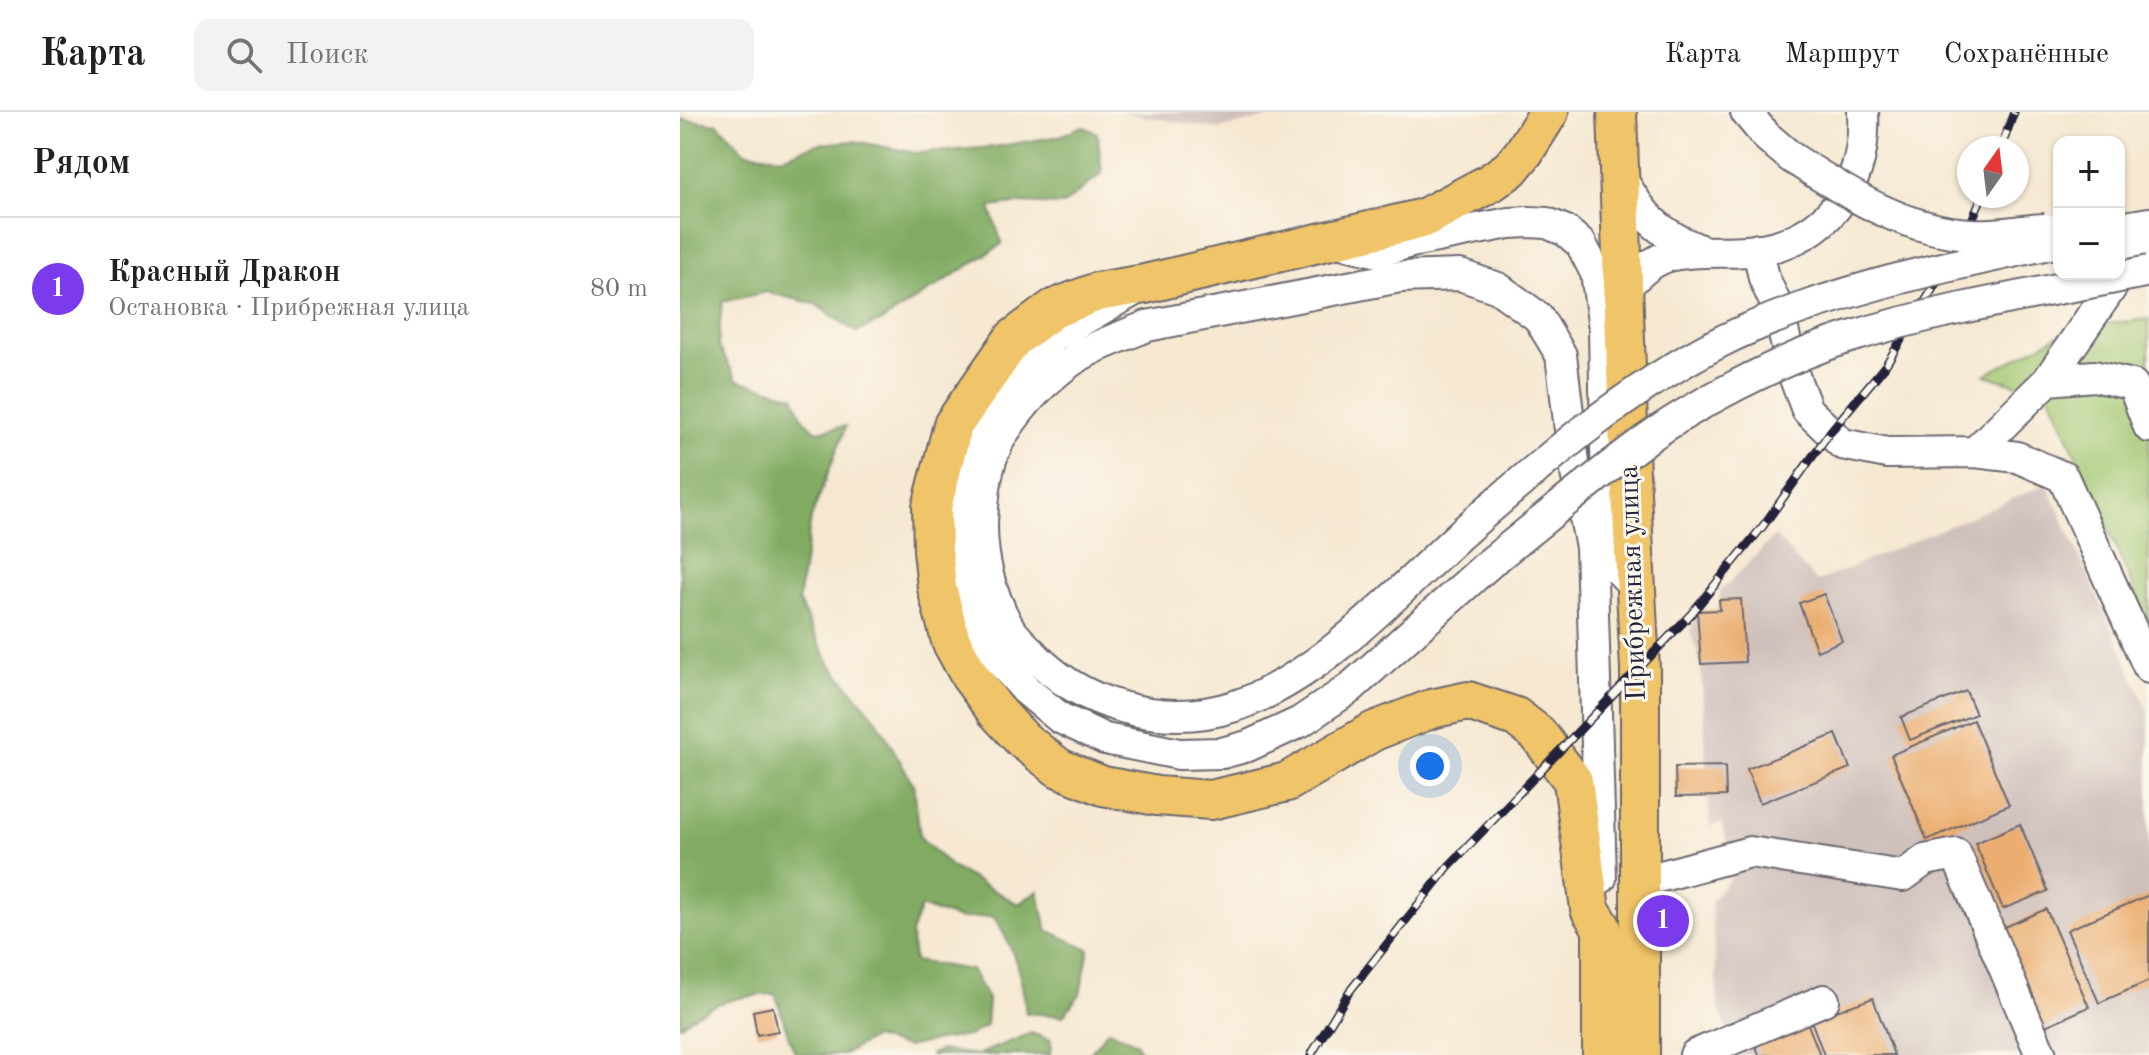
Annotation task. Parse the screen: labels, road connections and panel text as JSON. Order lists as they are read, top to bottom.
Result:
{
  "streets": {
    "main road": ["Прибрежная улица"]
  },
  "north": "top",
  "page": {
    "header": "Карта",
    "search": "Поиск",
    "nav": ["Карта", "Маршрут", "Сохранённые"],
    "heading": "Рядом",
    "map_buttons": ["+", "−"],
    "list": [
      {
        "mark": "1",
        "name": "Красный Дракон",
        "note": "Остановка · Прибрежная улица",
        "value": "80 m"
      }
    ],
    "pins": "1"
  }
}
